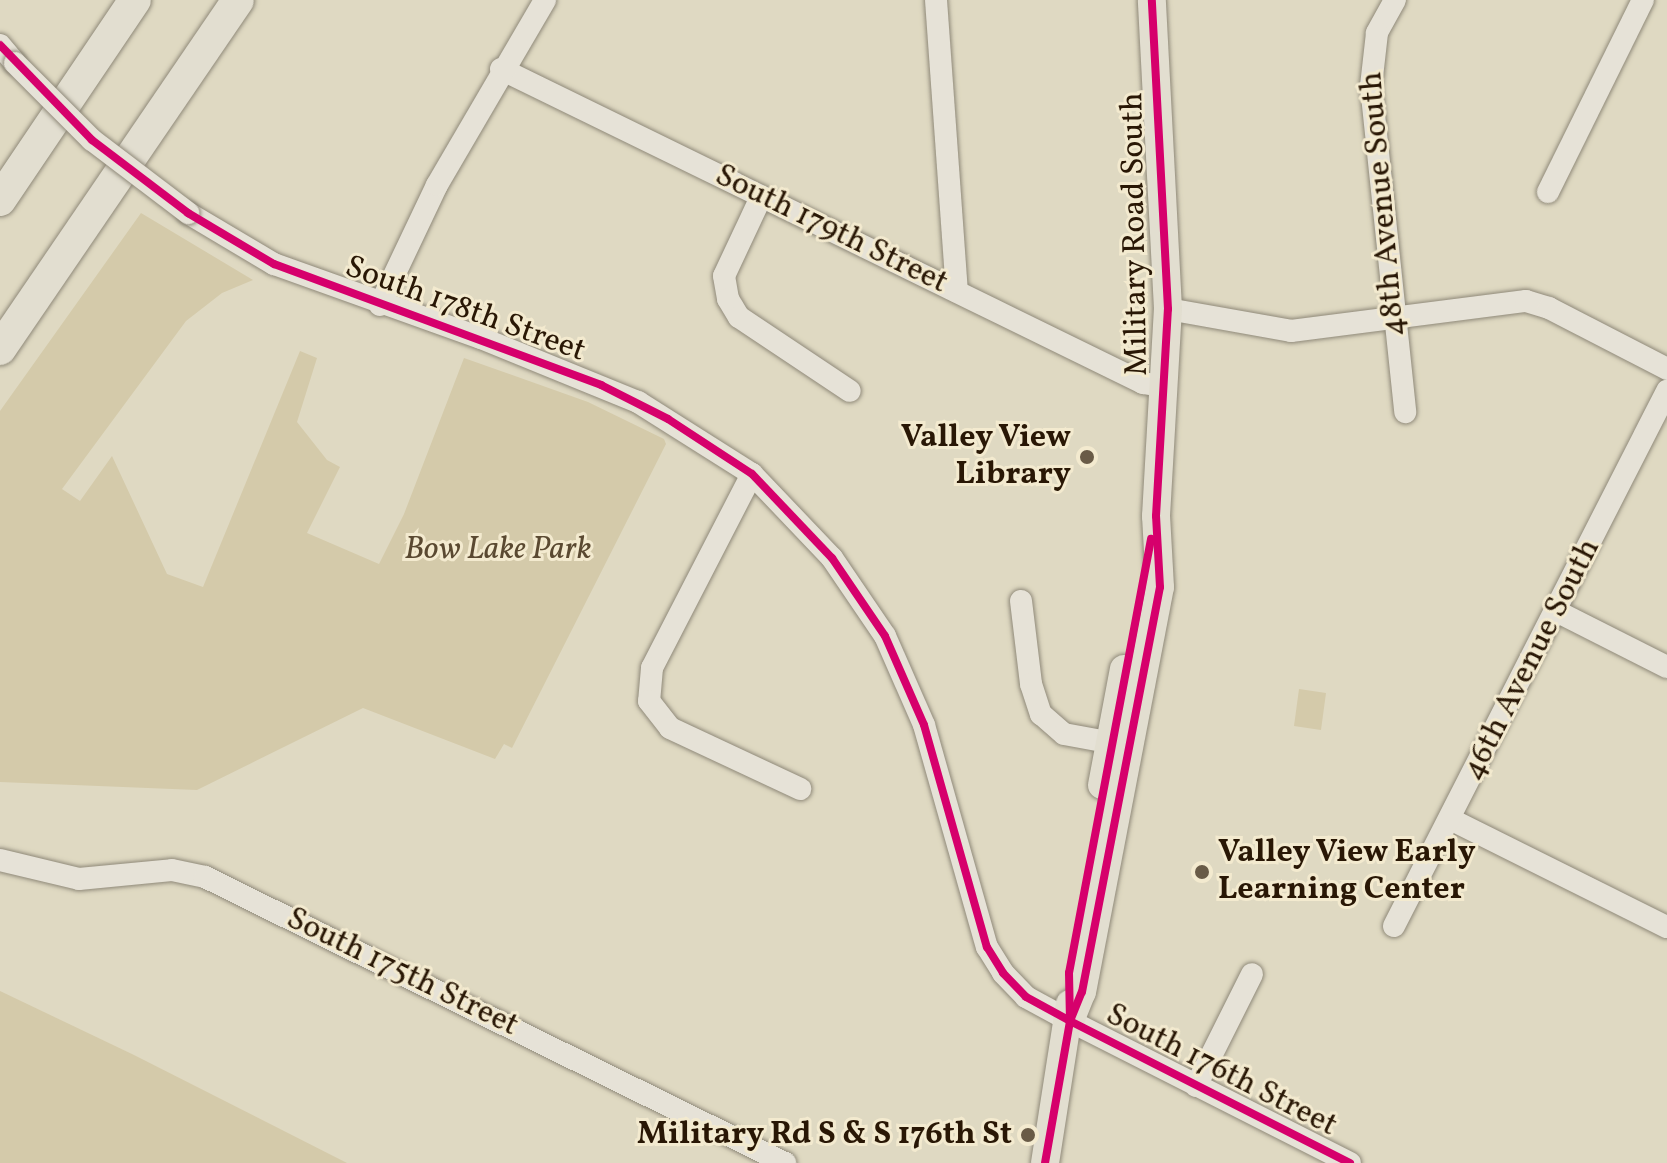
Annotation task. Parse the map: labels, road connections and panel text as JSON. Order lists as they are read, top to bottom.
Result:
{
  "streets": {
    "main road": ["Military Road South"],
    "street": [
      "48th Avenue South",
      "South 179th Street",
      "South 178th Street",
      "46th Avenue South",
      "South 175th Street",
      "South 176th Street"
    ]
  },
  "crossings": [
    ["South 179th Street", "Military Road South"],
    ["Military Road South", "South 178th Street"],
    ["Military Road South", "South 176th Street"],
    ["South 178th Street", "South 176th Street"]
  ],
  "parks": ["Bow Lake Park"],
  "places": ["Valley View Library", "Valley View Early Learning Center", "Military Rd S & S 176th St"]
}
